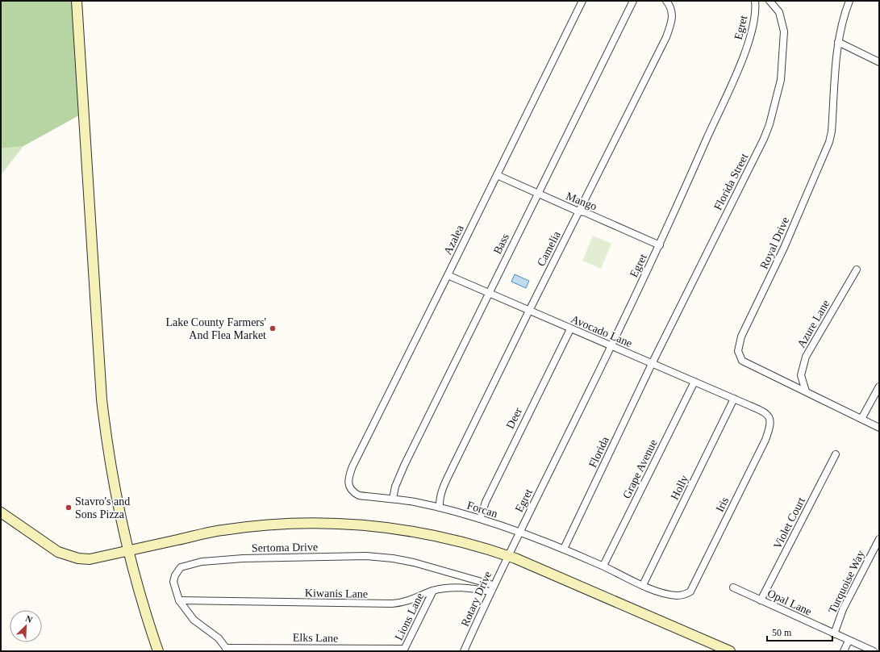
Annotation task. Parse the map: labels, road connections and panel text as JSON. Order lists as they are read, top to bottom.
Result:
{
  "streets": {
    "street": [
      "Egret",
      "Florida Street",
      "Mango",
      "Azalea",
      "Royal Drive",
      "Bass",
      "Camelia",
      "Azure Lane",
      "Avocado Lane",
      "Deer",
      "Florida",
      "Grape Avenue",
      "Holly",
      "Iris",
      "Forcan",
      "Violet Court",
      "Sertoma Drive",
      "Turquoise Way",
      "Kiwanis Lane",
      "Rotary Drive",
      "Opal Lane",
      "Lions Lane",
      "Elks Lane"
    ]
  },
  "crossings": [
    ["Egret", "Mango"],
    ["Egret", "Avocado Lane"],
    ["Egret", "Forcan"],
    ["Egret", "Rotary Drive"],
    ["Florida Street", "Avocado Lane"],
    ["Florida Street", "Florida"],
    ["Mango", "Azalea"],
    ["Mango", "Bass"],
    ["Mango", "Camelia"],
    ["Azalea", "Avocado Lane"],
    ["Azalea", "Forcan"],
    ["Royal Drive", "Azure Lane"],
    ["Bass", "Avocado Lane"],
    ["Bass", "Forcan"],
    ["Camelia", "Avocado Lane"],
    ["Camelia", "Forcan"],
    ["Avocado Lane", "Deer"],
    ["Avocado Lane", "Florida"],
    ["Avocado Lane", "Grape Avenue"],
    ["Avocado Lane", "Holly"],
    ["Avocado Lane", "Iris"],
    ["Deer", "Forcan"],
    ["Florida", "Forcan"],
    ["Grape Avenue", "Forcan"],
    ["Holly", "Forcan"],
    ["Iris", "Forcan"],
    ["Violet Court", "Opal Lane"],
    ["Sertoma Drive", "Kiwanis Lane"],
    ["Sertoma Drive", "Rotary Drive"],
    ["Sertoma Drive", "Elks Lane"],
    ["Turquoise Way", "Opal Lane"],
    ["Kiwanis Lane", "Rotary Drive"],
    ["Kiwanis Lane", "Lions Lane"],
    ["Lions Lane", "Elks Lane"]
  ],
  "places": ["Lake County Farmers' And Flea Market", "Stavro's and Sons Pizza"],
  "scale_bar": "50 m",
  "north": "top right"
}
